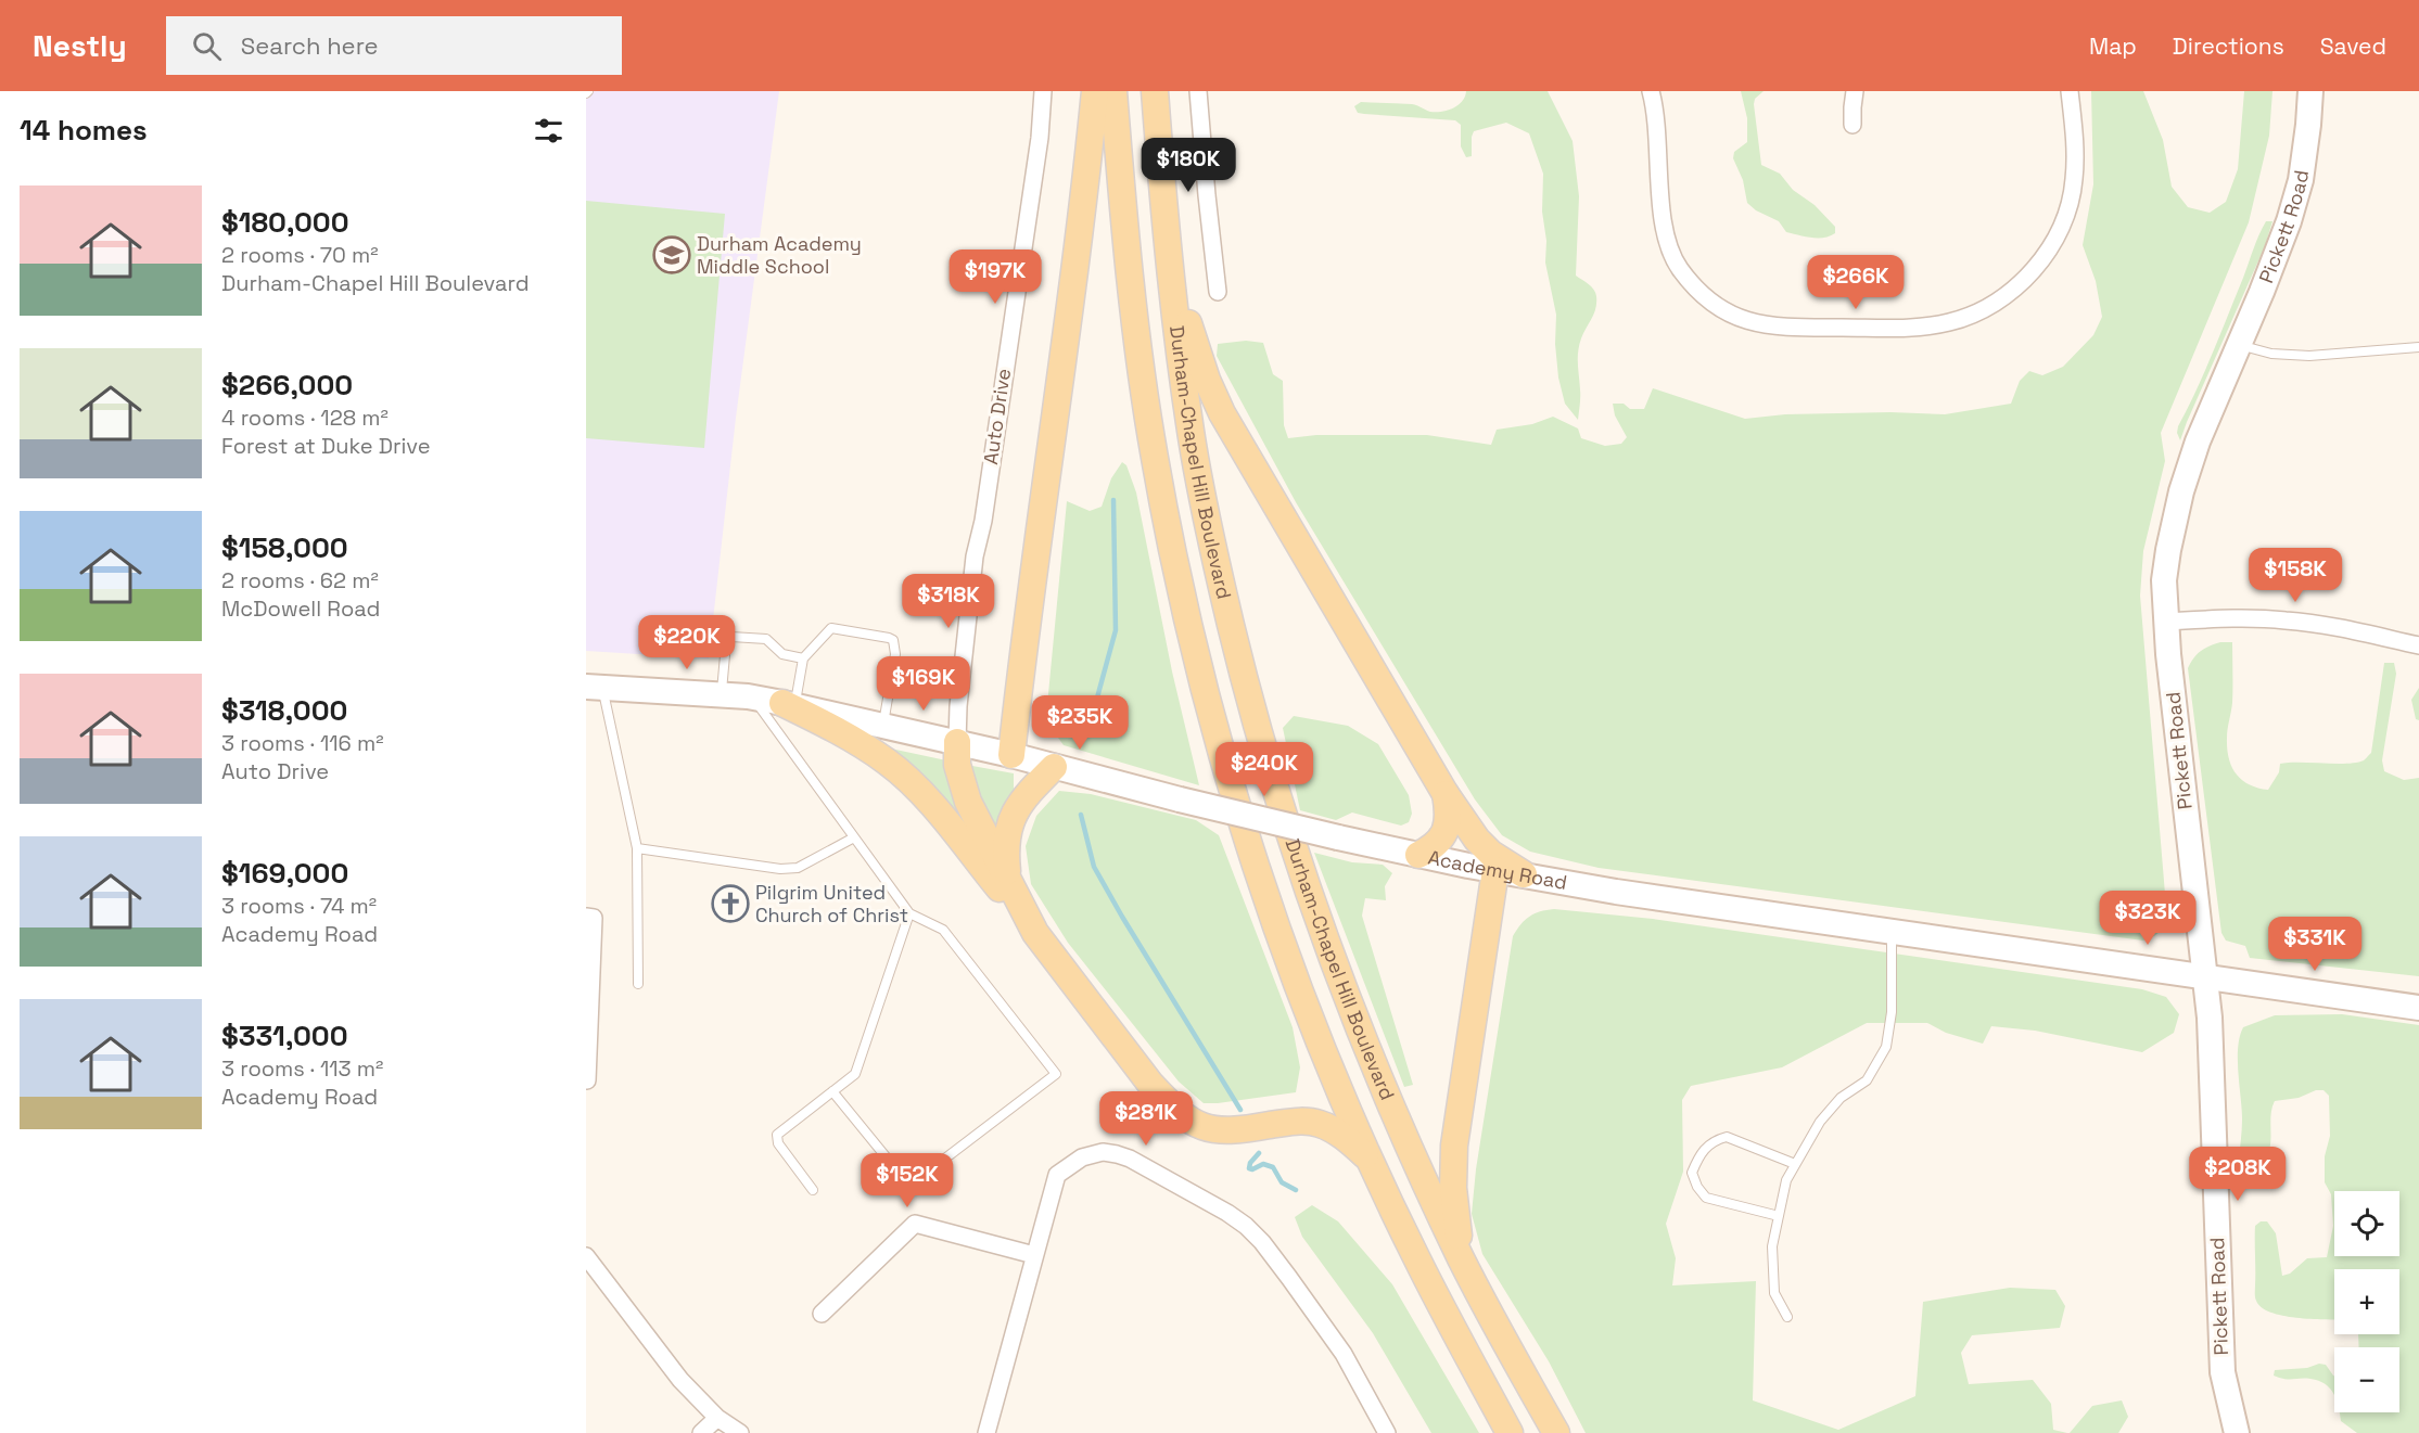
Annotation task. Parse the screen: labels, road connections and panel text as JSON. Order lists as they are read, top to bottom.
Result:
{
  "streets": {
    "main road": ["Pickett Road", "Durham-Chapel Hill Boulevard", "Academy Road"],
    "street": ["Auto Drive"]
  },
  "crossings": [
    ["Pickett Road", "Academy Road"],
    ["Auto Drive", "Academy Road"]
  ],
  "places": {
    "school or university": ["Durham Academy Middle School"],
    "church": ["Pilgrim United Church of Christ"]
  },
  "page": {
    "header": "Nestly",
    "search": "Search here",
    "nav": ["Map", "Directions", "Saved"],
    "heading": "14 homes",
    "price": [
      "$180K",
      "$197K",
      "$266K",
      "$158K",
      "$318K",
      "$220K",
      "$169K",
      "$235K",
      "$240K",
      "$323K",
      "$331K",
      "$281K",
      "$208K",
      "$152K"
    ],
    "list": [
      {
        "name": "$180,000",
        "note": "2 rooms · 70 m² · Durham-Chapel Hill Boulevard"
      },
      {
        "name": "$266,000",
        "note": "4 rooms · 128 m² · Forest at Duke Drive"
      },
      {
        "name": "$158,000",
        "note": "2 rooms · 62 m² · McDowell Road"
      },
      {
        "name": "$318,000",
        "note": "3 rooms · 116 m² · Auto Drive"
      },
      {
        "name": "$169,000",
        "note": "3 rooms · 74 m² · Academy Road"
      },
      {
        "name": "$331,000",
        "note": "3 rooms · 113 m² · Academy Road"
      }
    ],
    "map_buttons": ["+", "−"]
  }
}
